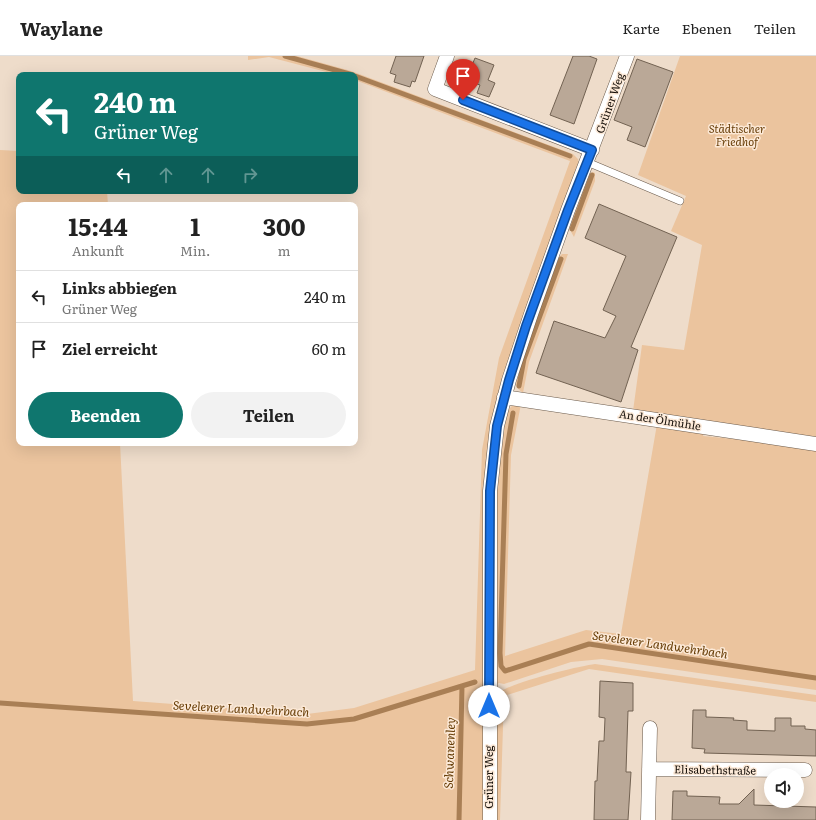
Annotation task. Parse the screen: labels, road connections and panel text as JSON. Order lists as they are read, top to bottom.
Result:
{
  "streets": {
    "street": ["Grüner Weg", "An der Ölmühle", "Elisabethstraße"]
  },
  "crossings": [
    ["Grüner Weg", "An der Ölmühle"]
  ],
  "water": ["Sevelener Landwehrbach", "Schwanenley"],
  "parks": ["Städtischer Friedhof"],
  "page": {
    "header": "Waylane",
    "nav": ["Karte", "Ebenen", "Teilen"],
    "turn": ["240 m", "Grüner Weg"],
    "eta": [
      "15:44",
      "Ankunft",
      "1",
      "Min.",
      "300",
      "m"
    ],
    "list": [
      {
        "name": "Links abbiegen",
        "note": "Grüner Weg",
        "value": "240 m"
      },
      {
        "name": "Ziel erreicht",
        "value": "60 m"
      }
    ],
    "buttons": ["Beenden", "Teilen"]
  }
}
